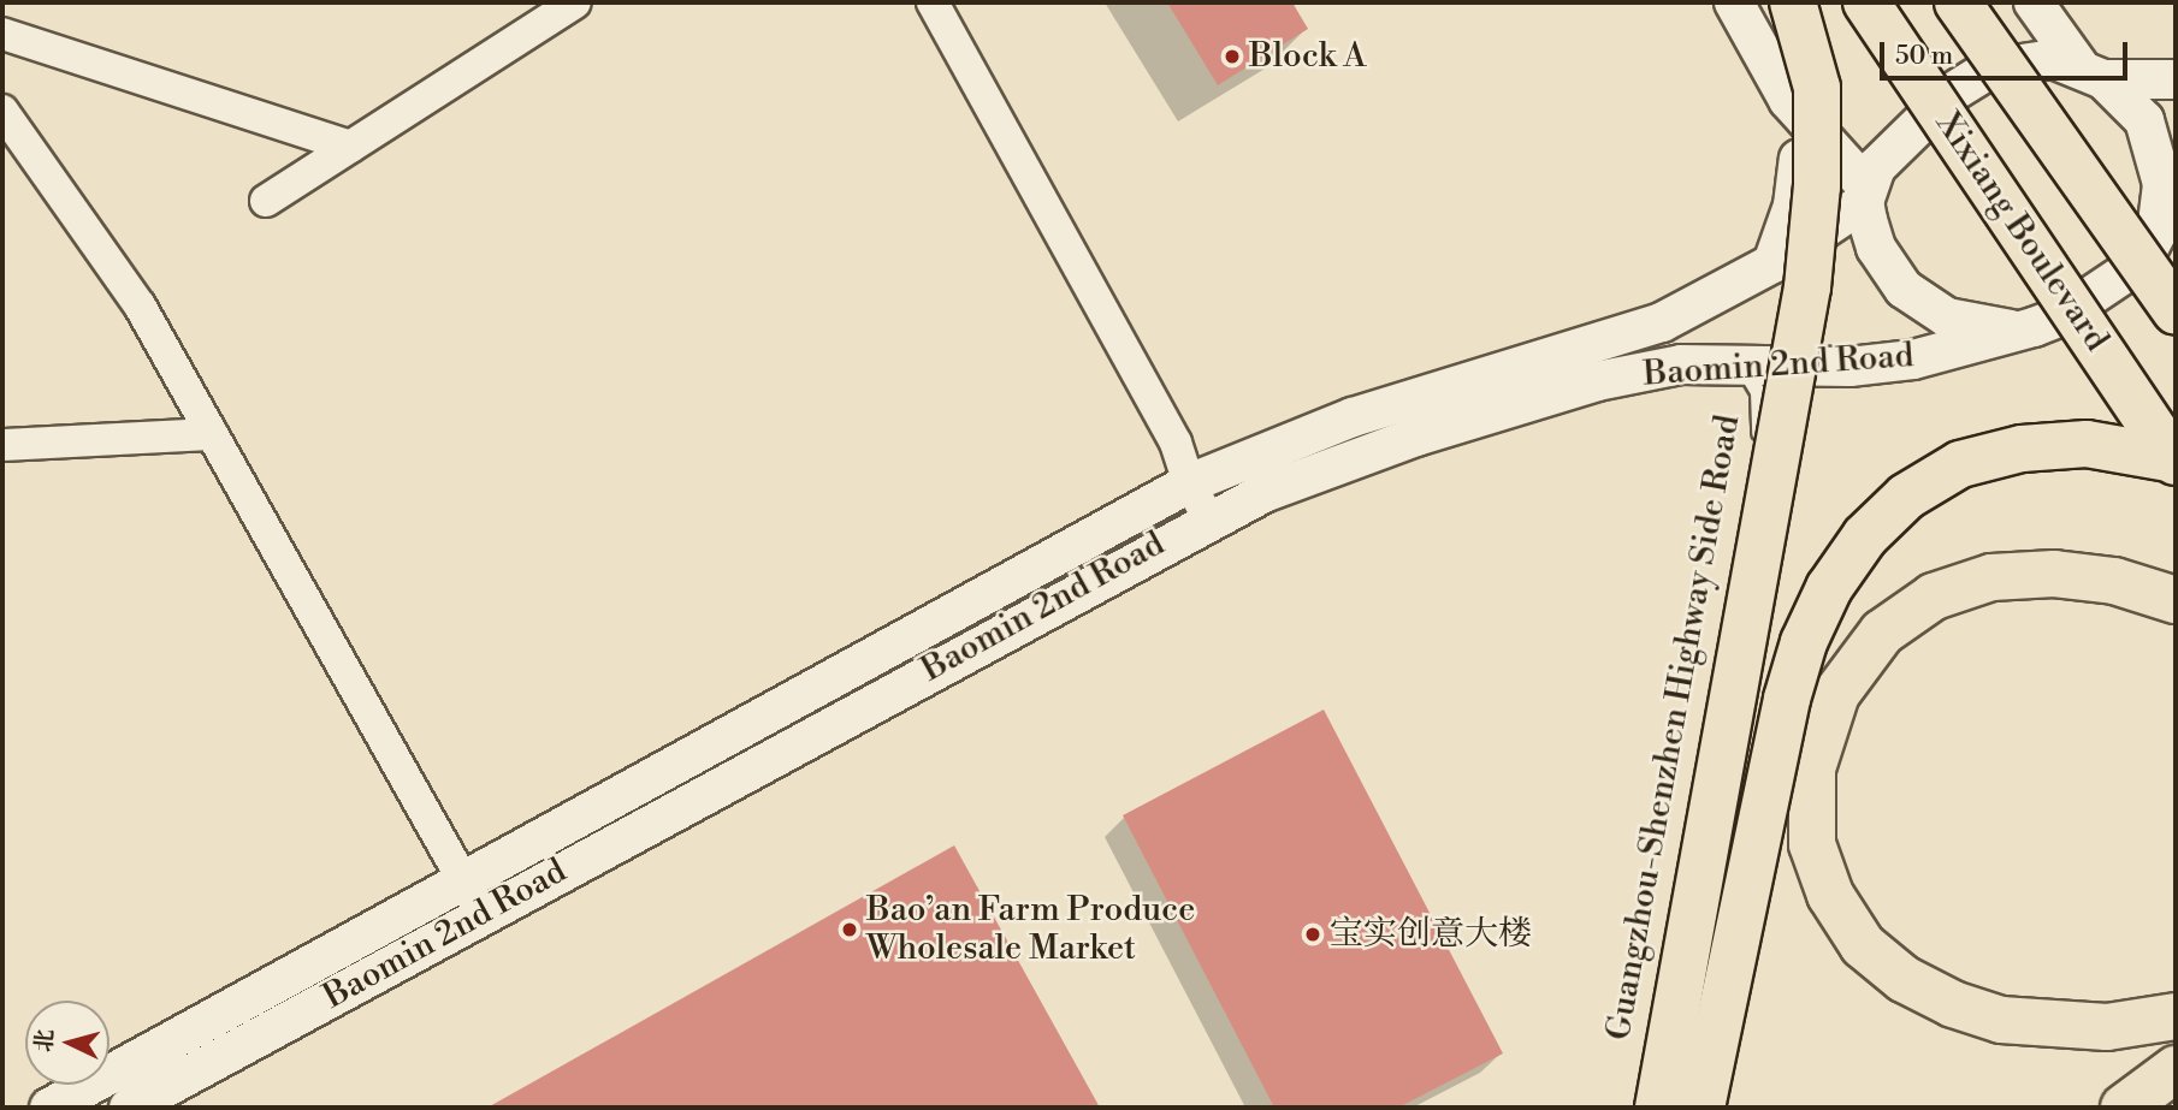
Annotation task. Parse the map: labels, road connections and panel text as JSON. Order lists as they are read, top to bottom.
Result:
{
  "streets": {
    "main road": ["Xixiang Boulevard"],
    "street": ["Baomin 2nd Road"],
    "lane": ["Guangzhou-Shenzhen Highway Side Road"]
  },
  "crossings": [
    ["Xixiang Boulevard", "Baomin 2nd Road"],
    ["Baomin 2nd Road", "Guangzhou-Shenzhen Highway Side Road"]
  ],
  "places": ["Block A", "Bao’an Farm Produce Wholesale Market", "宝实创意大楼"],
  "scale_bar": "50 m",
  "north": "left"
}
